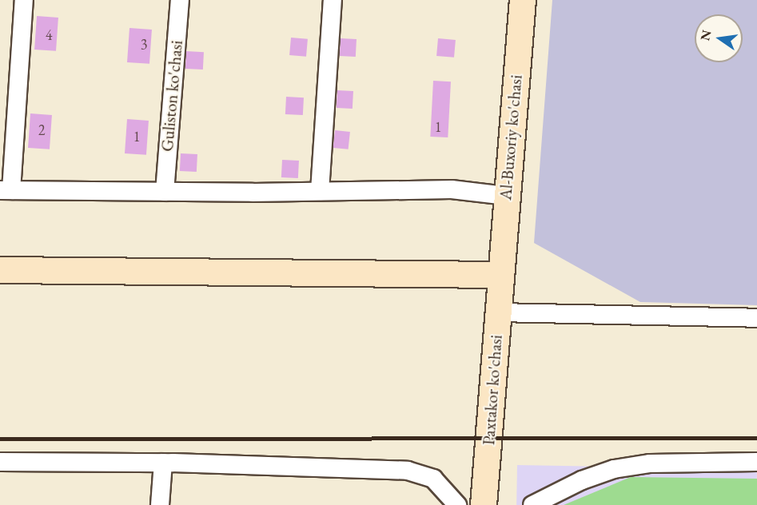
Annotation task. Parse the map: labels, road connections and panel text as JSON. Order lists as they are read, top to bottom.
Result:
{
  "streets": {
    "main road": ["Al-Buxoriy ko'chasi", "Paxtakor ko'chasi"],
    "street": ["Guliston ko'chasi"]
  },
  "crossings": [
    ["Al-Buxoriy ko'chasi", "Paxtakor ko'chasi"]
  ],
  "house_numbers": [
    "4",
    "3",
    "1",
    "2",
    "1"
  ],
  "north": "left"
}
